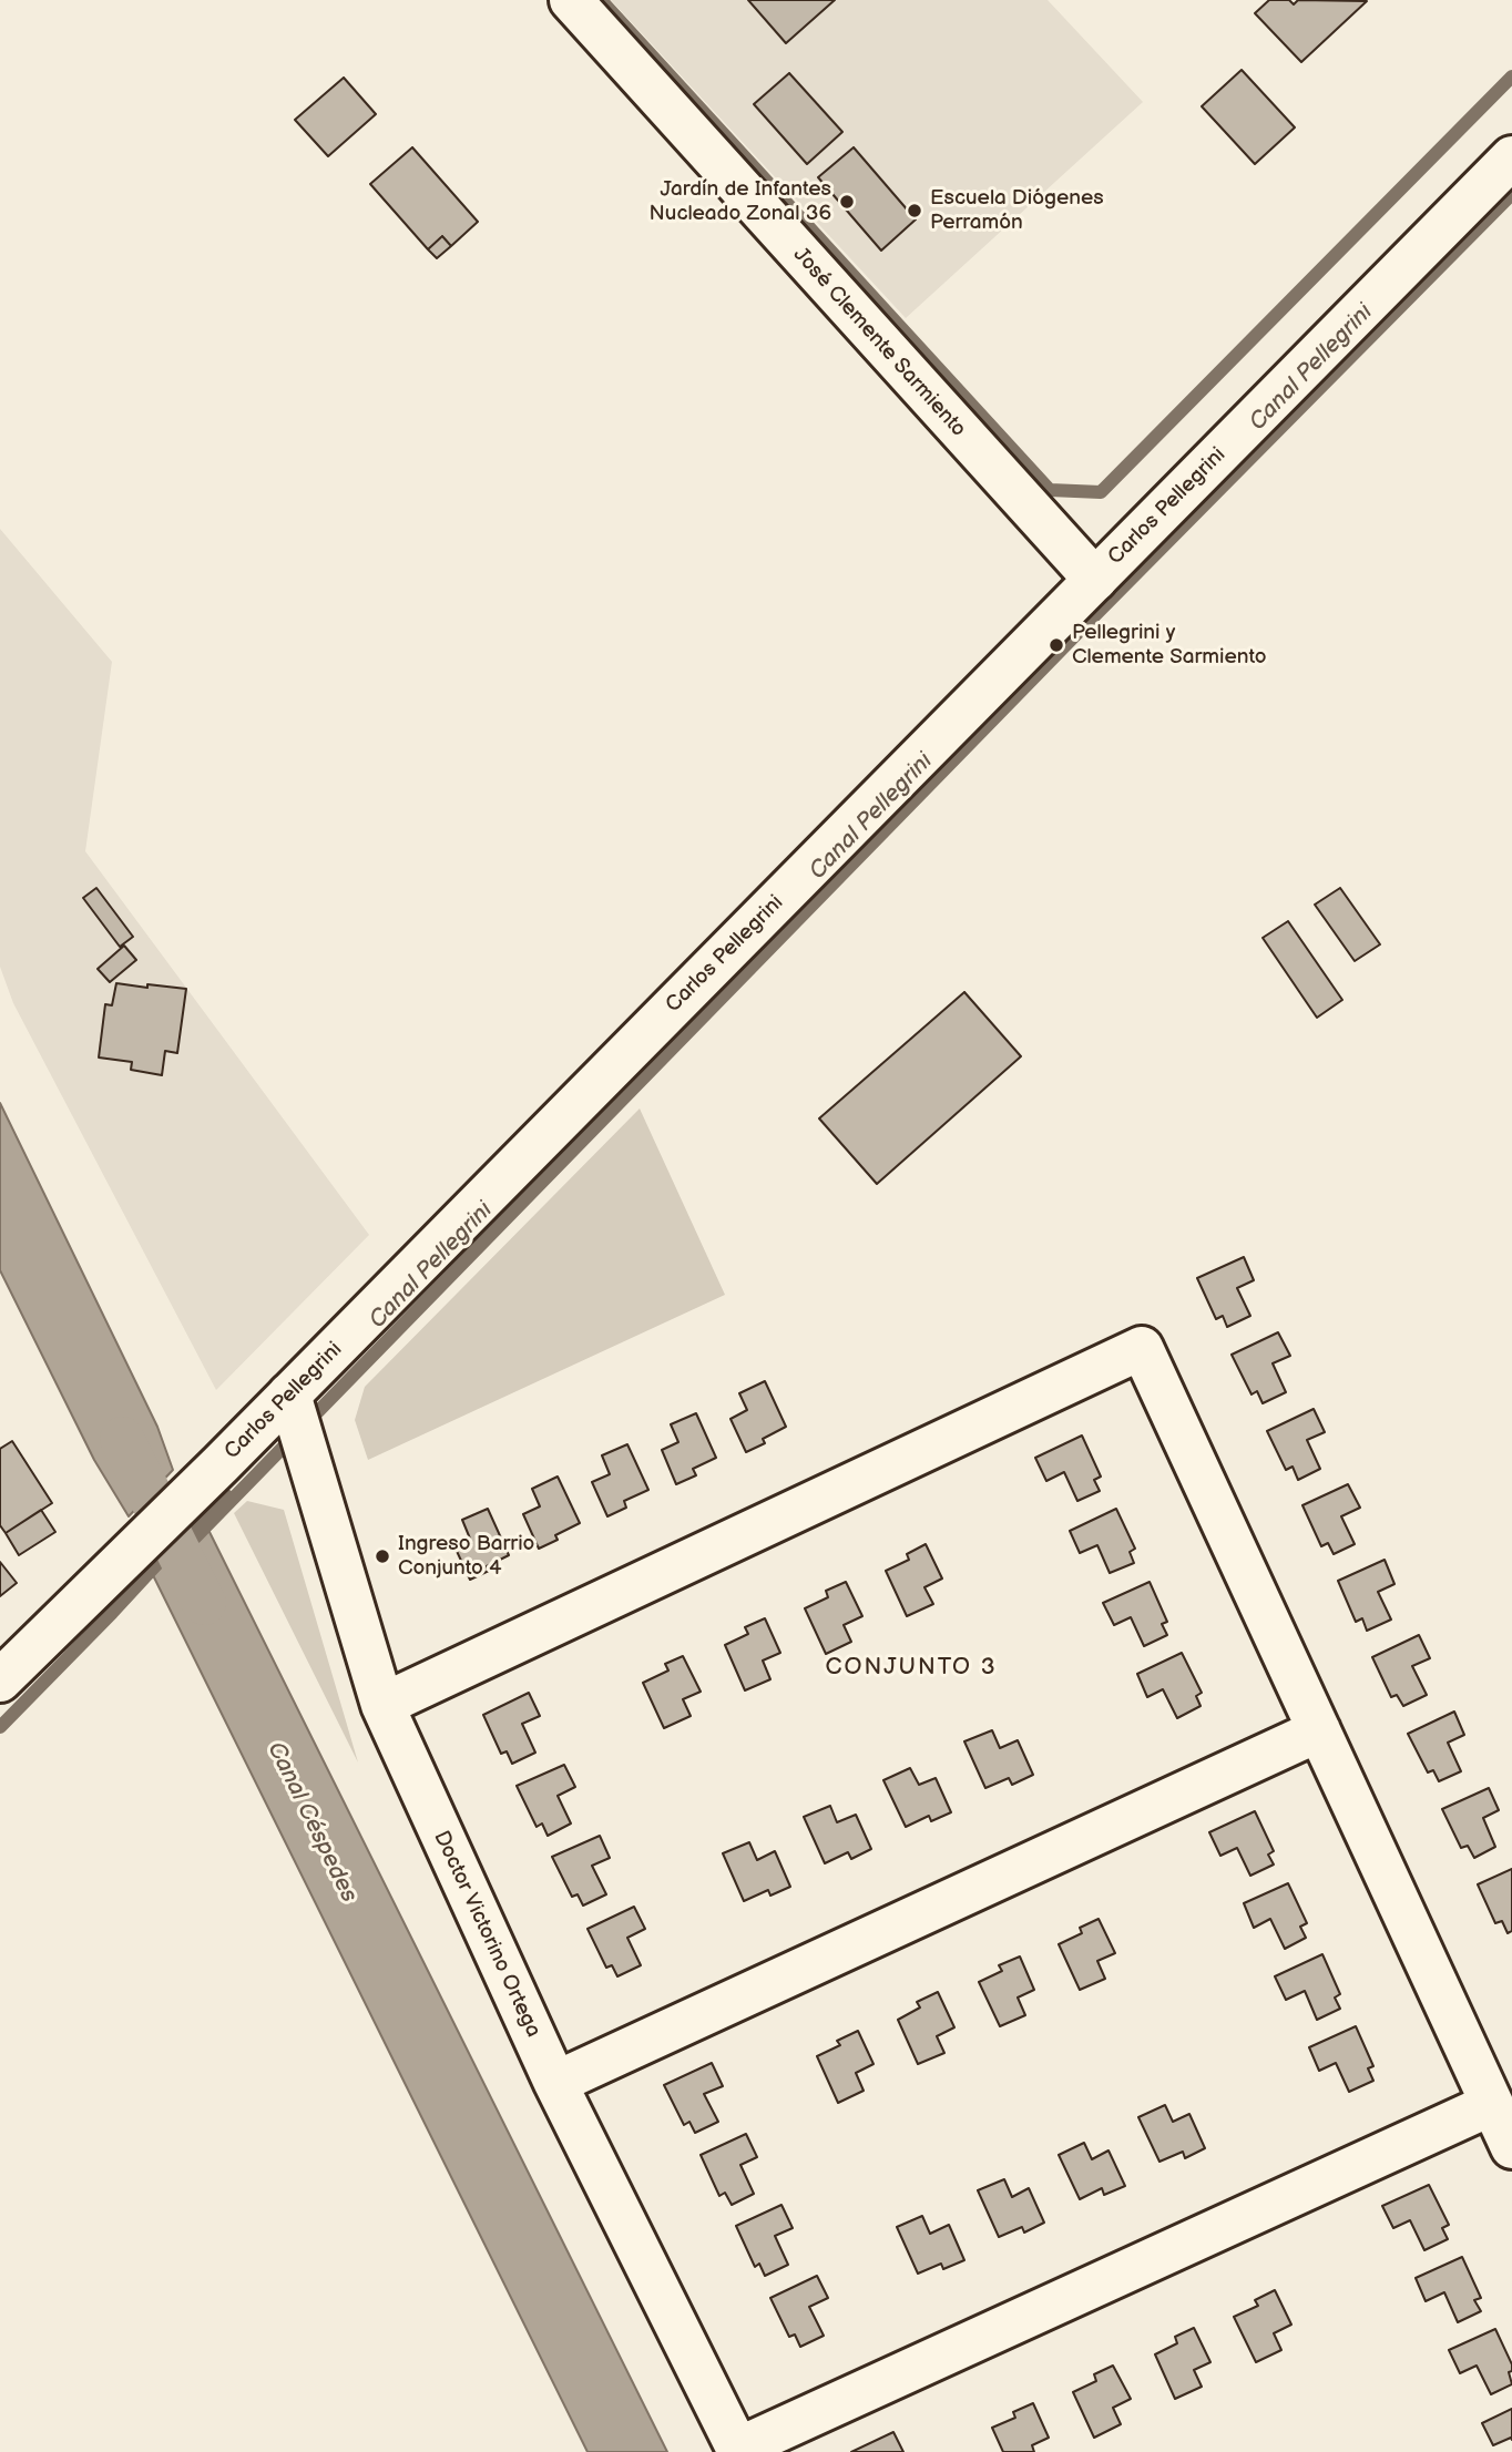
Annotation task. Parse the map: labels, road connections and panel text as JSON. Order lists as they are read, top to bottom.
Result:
{
  "streets": {
    "street": ["José Clemente Sarmiento", "Carlos Pellegrini", "Doctor Victorino Ortega"]
  },
  "crossings": [
    ["José Clemente Sarmiento", "Carlos Pellegrini"],
    ["Carlos Pellegrini", "Doctor Victorino Ortega"]
  ],
  "districts": ["CONJUNTO 3"],
  "water": ["Canal Pellegrini", "Canal Céspedes"],
  "places": [
    "Jardín de Infantes Nucleado Zonal 36",
    "Escuela Diógenes Perramón",
    "Pellegrini y Clemente Sarmiento",
    "Ingreso Barrio Conjunto 4"
  ]
}
